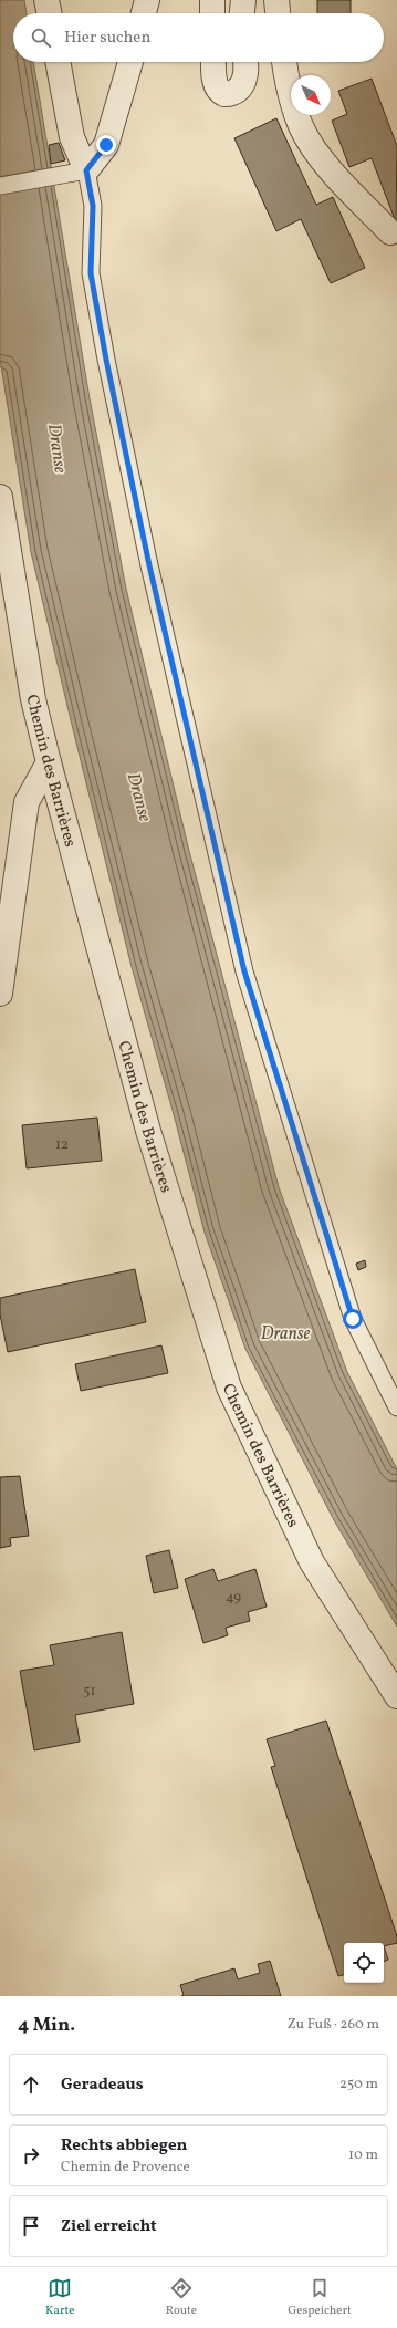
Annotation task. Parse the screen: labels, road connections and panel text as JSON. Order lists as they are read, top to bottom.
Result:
{
  "streets": {
    "street": ["Chemin des Barrières"]
  },
  "water": ["Dranse"],
  "house_numbers": ["12", "49", "51"],
  "north": "bottom right",
  "page": {
    "search": "Hier suchen",
    "heading": ["4 Min.", "Zu Fuß · 260 m"],
    "list": [
      ["Geradeaus", "250 m"],
      ["Rechts abbiegen", "Chemin de Provence", "10 m"],
      "Ziel erreicht"
    ],
    "nav": ["Karte", "Route", "Gespeichert"]
  }
}
